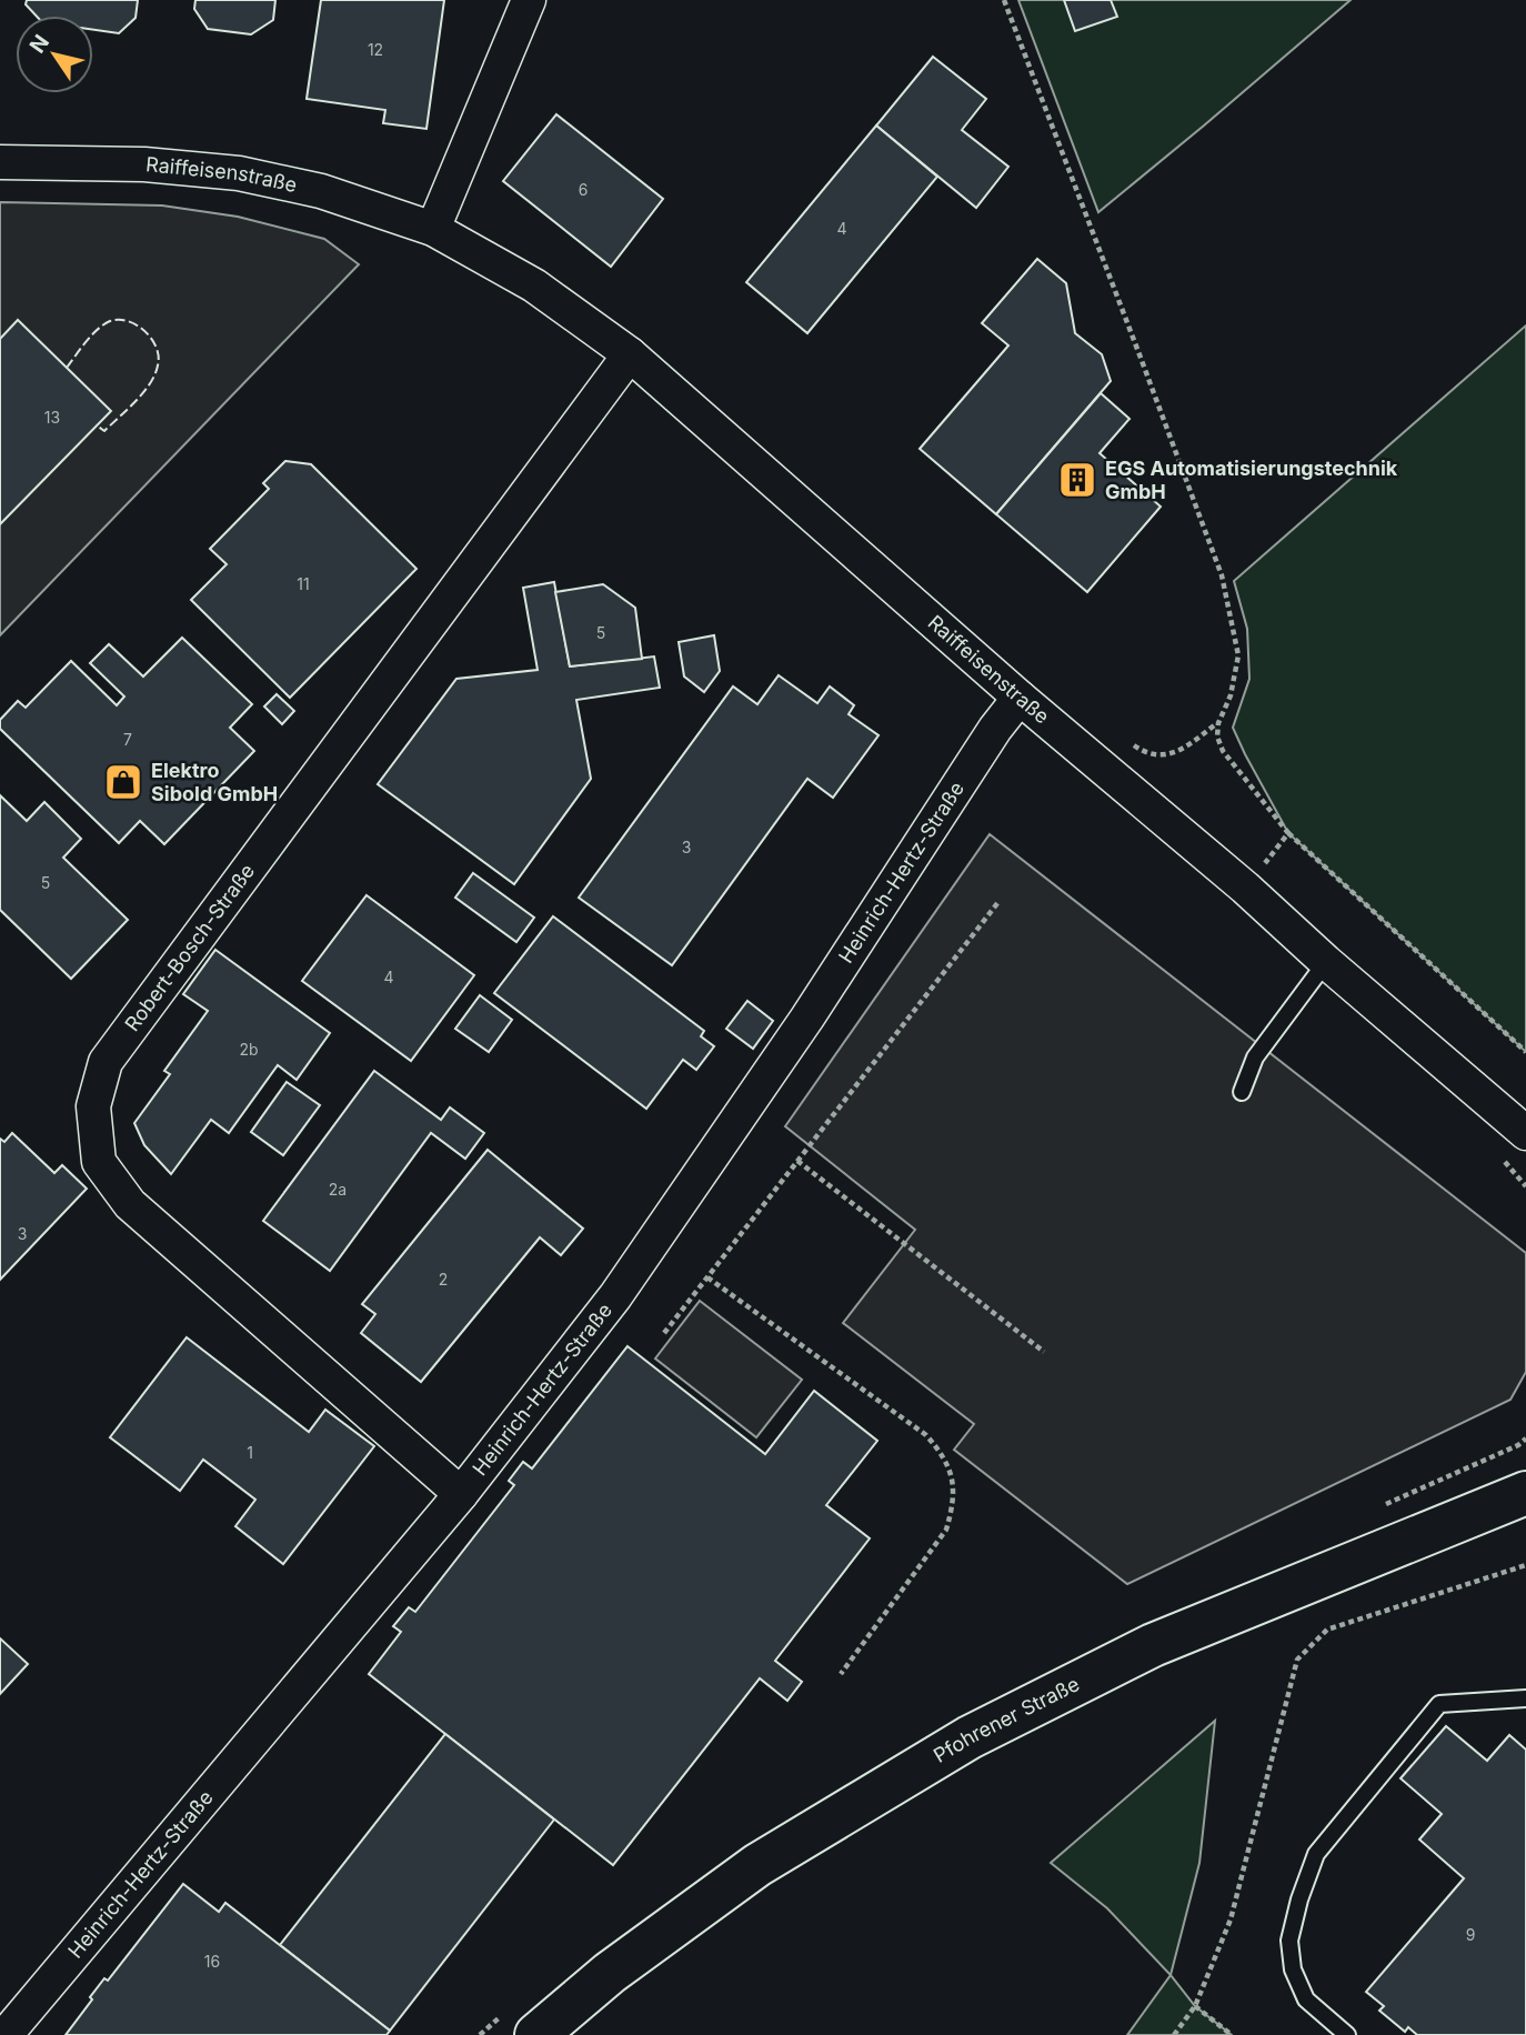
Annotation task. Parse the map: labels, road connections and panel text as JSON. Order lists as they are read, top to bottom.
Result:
{
  "streets": {
    "main road": ["Pfohrener Straße"],
    "street": ["Raiffeisenstraße", "Heinrich-Hertz-Straße", "Robert-Bosch-Straße"]
  },
  "crossings": [
    ["Raiffeisenstraße", "Heinrich-Hertz-Straße"],
    ["Raiffeisenstraße", "Robert-Bosch-Straße"],
    ["Heinrich-Hertz-Straße", "Robert-Bosch-Straße"]
  ],
  "places": {
    "building": ["EGS Automatisierungstechnik GmbH"],
    "shop": ["Elektro Sibold GmbH"]
  },
  "house_numbers": [
    "12",
    "6",
    "4",
    "13",
    "11",
    "5",
    "7",
    "3",
    "5",
    "4",
    "2b",
    "2a",
    "3",
    "2",
    "1",
    "9",
    "16"
  ],
  "north": "top left"
}
